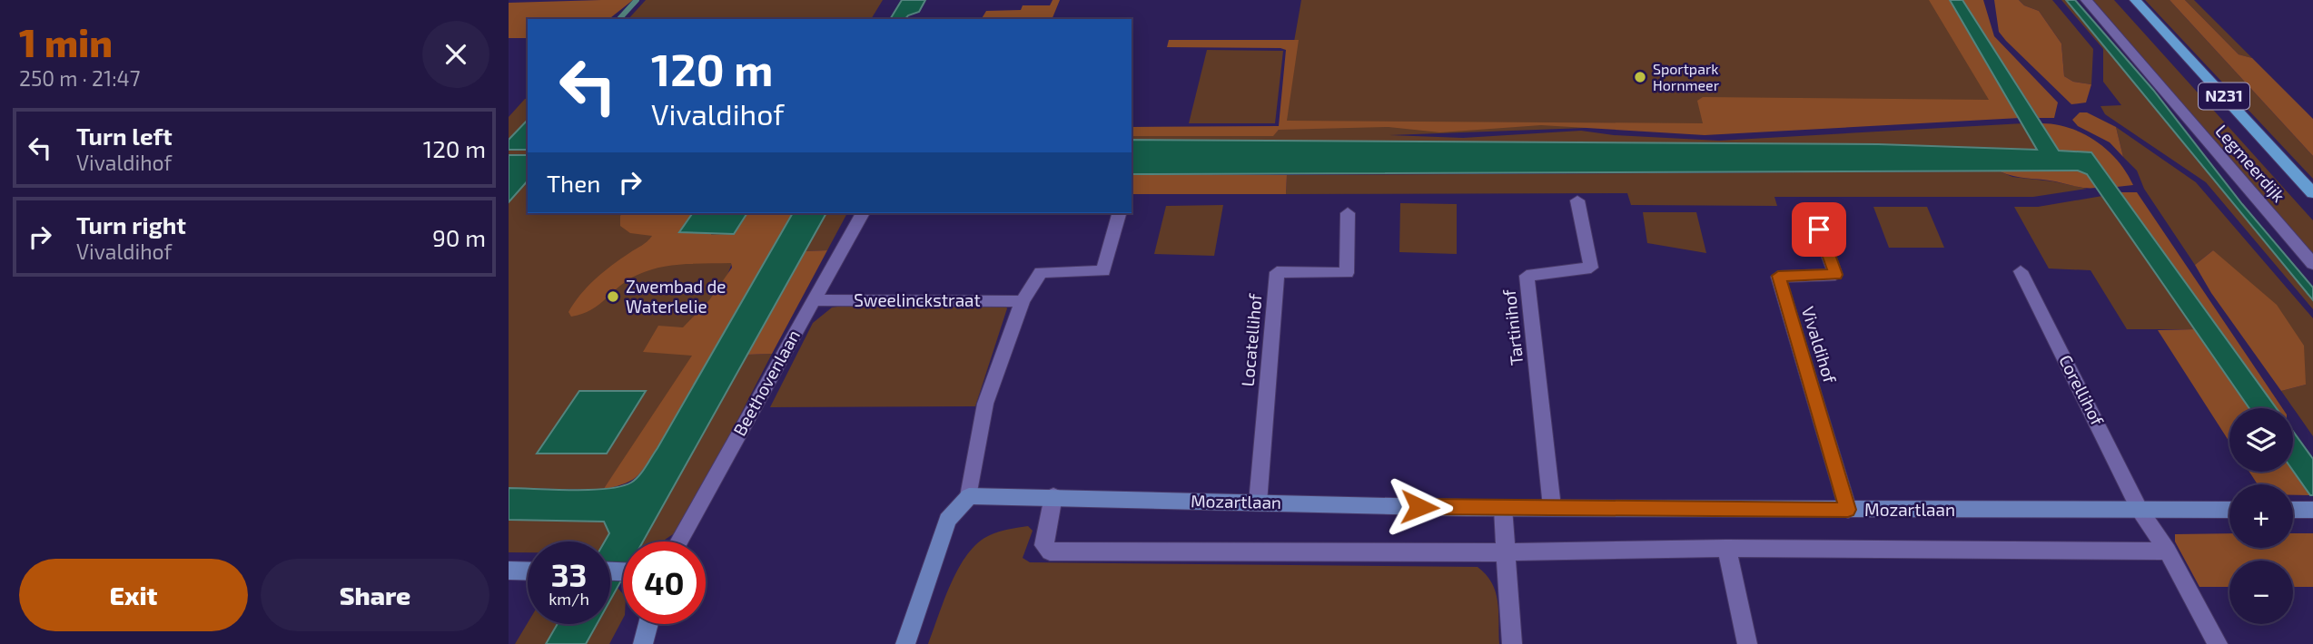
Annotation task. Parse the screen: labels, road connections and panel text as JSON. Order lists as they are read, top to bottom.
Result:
{
  "streets": {
    "main road": ["N231", "Legmeerdijk"],
    "street": [
      "Sweelinckstraat",
      "Tartinihof",
      "Locatellihof",
      "Vivaldihof",
      "Beethovenlaan",
      "Corellihof",
      "Mozartlaan"
    ]
  },
  "crossings": [
    ["Sweelinckstraat", "Beethovenlaan"],
    ["Tartinihof", "Mozartlaan"],
    ["Locatellihof", "Mozartlaan"],
    ["Vivaldihof", "Mozartlaan"],
    ["Corellihof", "Mozartlaan"]
  ],
  "places": ["Sportpark Hornmeer", "Zwembad de Waterlelie"],
  "page": {
    "heading": ["1 min", "250 m · 21:47"],
    "turn": ["120 m", "Vivaldihof"],
    "list": [
      {
        "name": "Turn left",
        "note": "Vivaldihof",
        "value": "120 m"
      },
      {
        "name": "Turn right",
        "note": "Vivaldihof",
        "value": "90 m"
      }
    ],
    "then": "Then",
    "map_buttons": ["+", "−"],
    "speed": "33 km/h",
    "limit": "40",
    "buttons": ["Exit", "Share"]
  }
}
